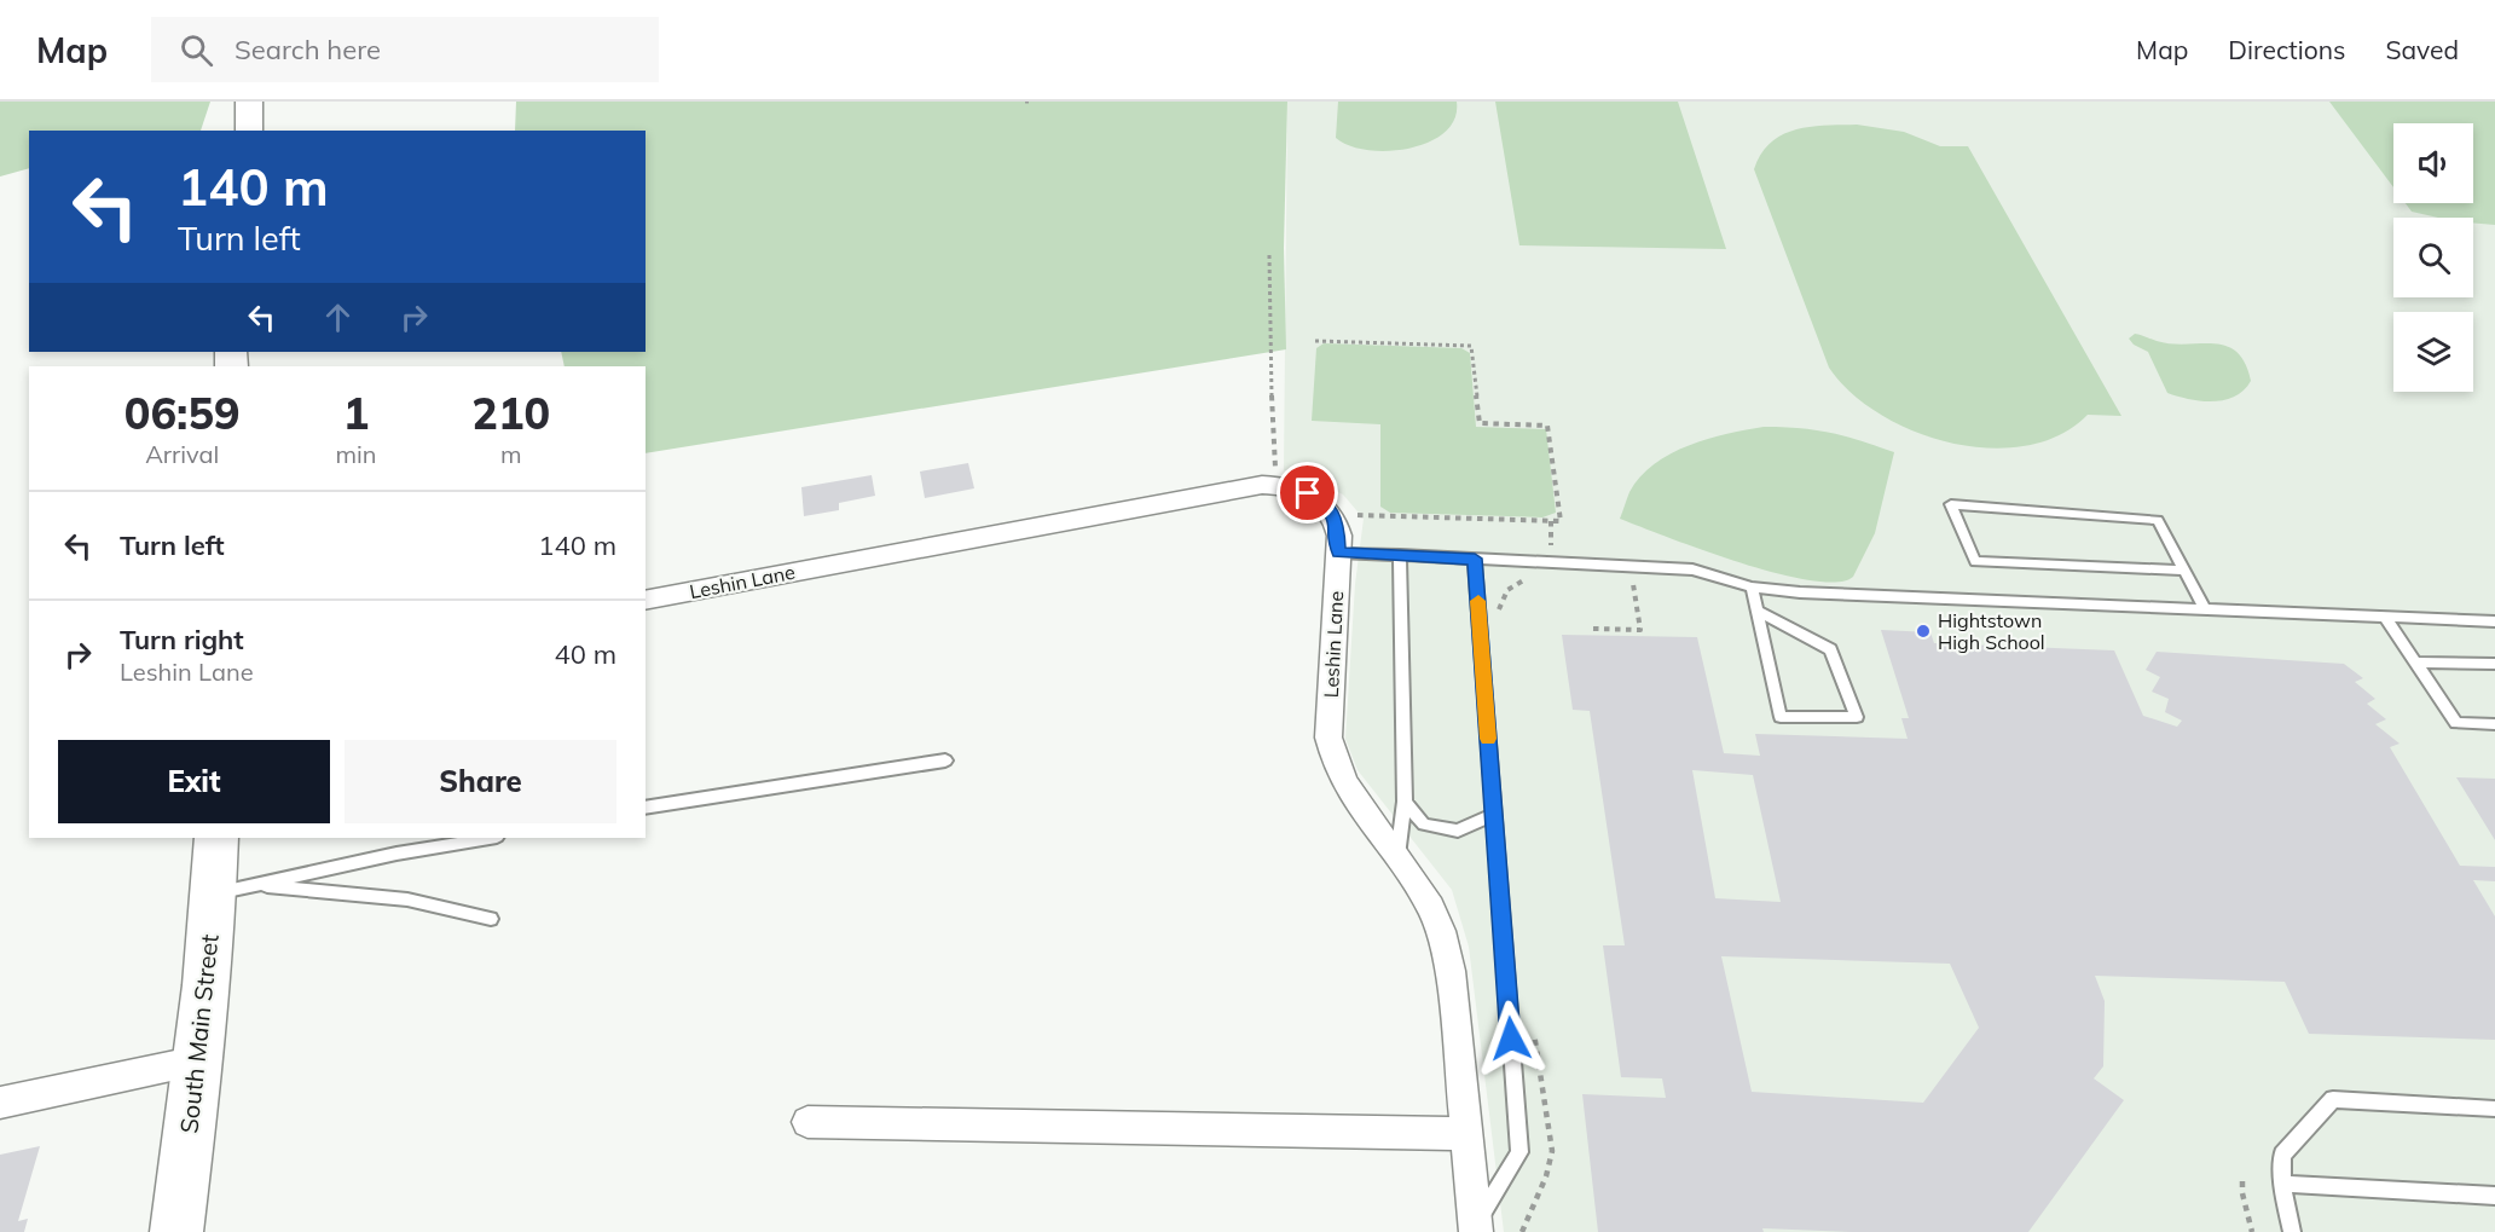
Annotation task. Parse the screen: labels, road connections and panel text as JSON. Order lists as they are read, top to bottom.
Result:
{
  "streets": {
    "main road": ["South Main Street"],
    "street": ["Leshin Lane"]
  },
  "places": ["Hightstown High School"],
  "page": {
    "header": "Map",
    "search": "Search here",
    "nav": ["Map", "Directions", "Saved"],
    "turn": ["140 m", "Turn left"],
    "eta": [
      "06:59",
      "Arrival",
      "1",
      "min",
      "210",
      "m"
    ],
    "list": [
      {
        "name": "Turn left",
        "value": "140 m"
      },
      {
        "name": "Turn right",
        "note": "Leshin Lane",
        "value": "40 m"
      }
    ],
    "buttons": ["Exit", "Share"]
  }
}
